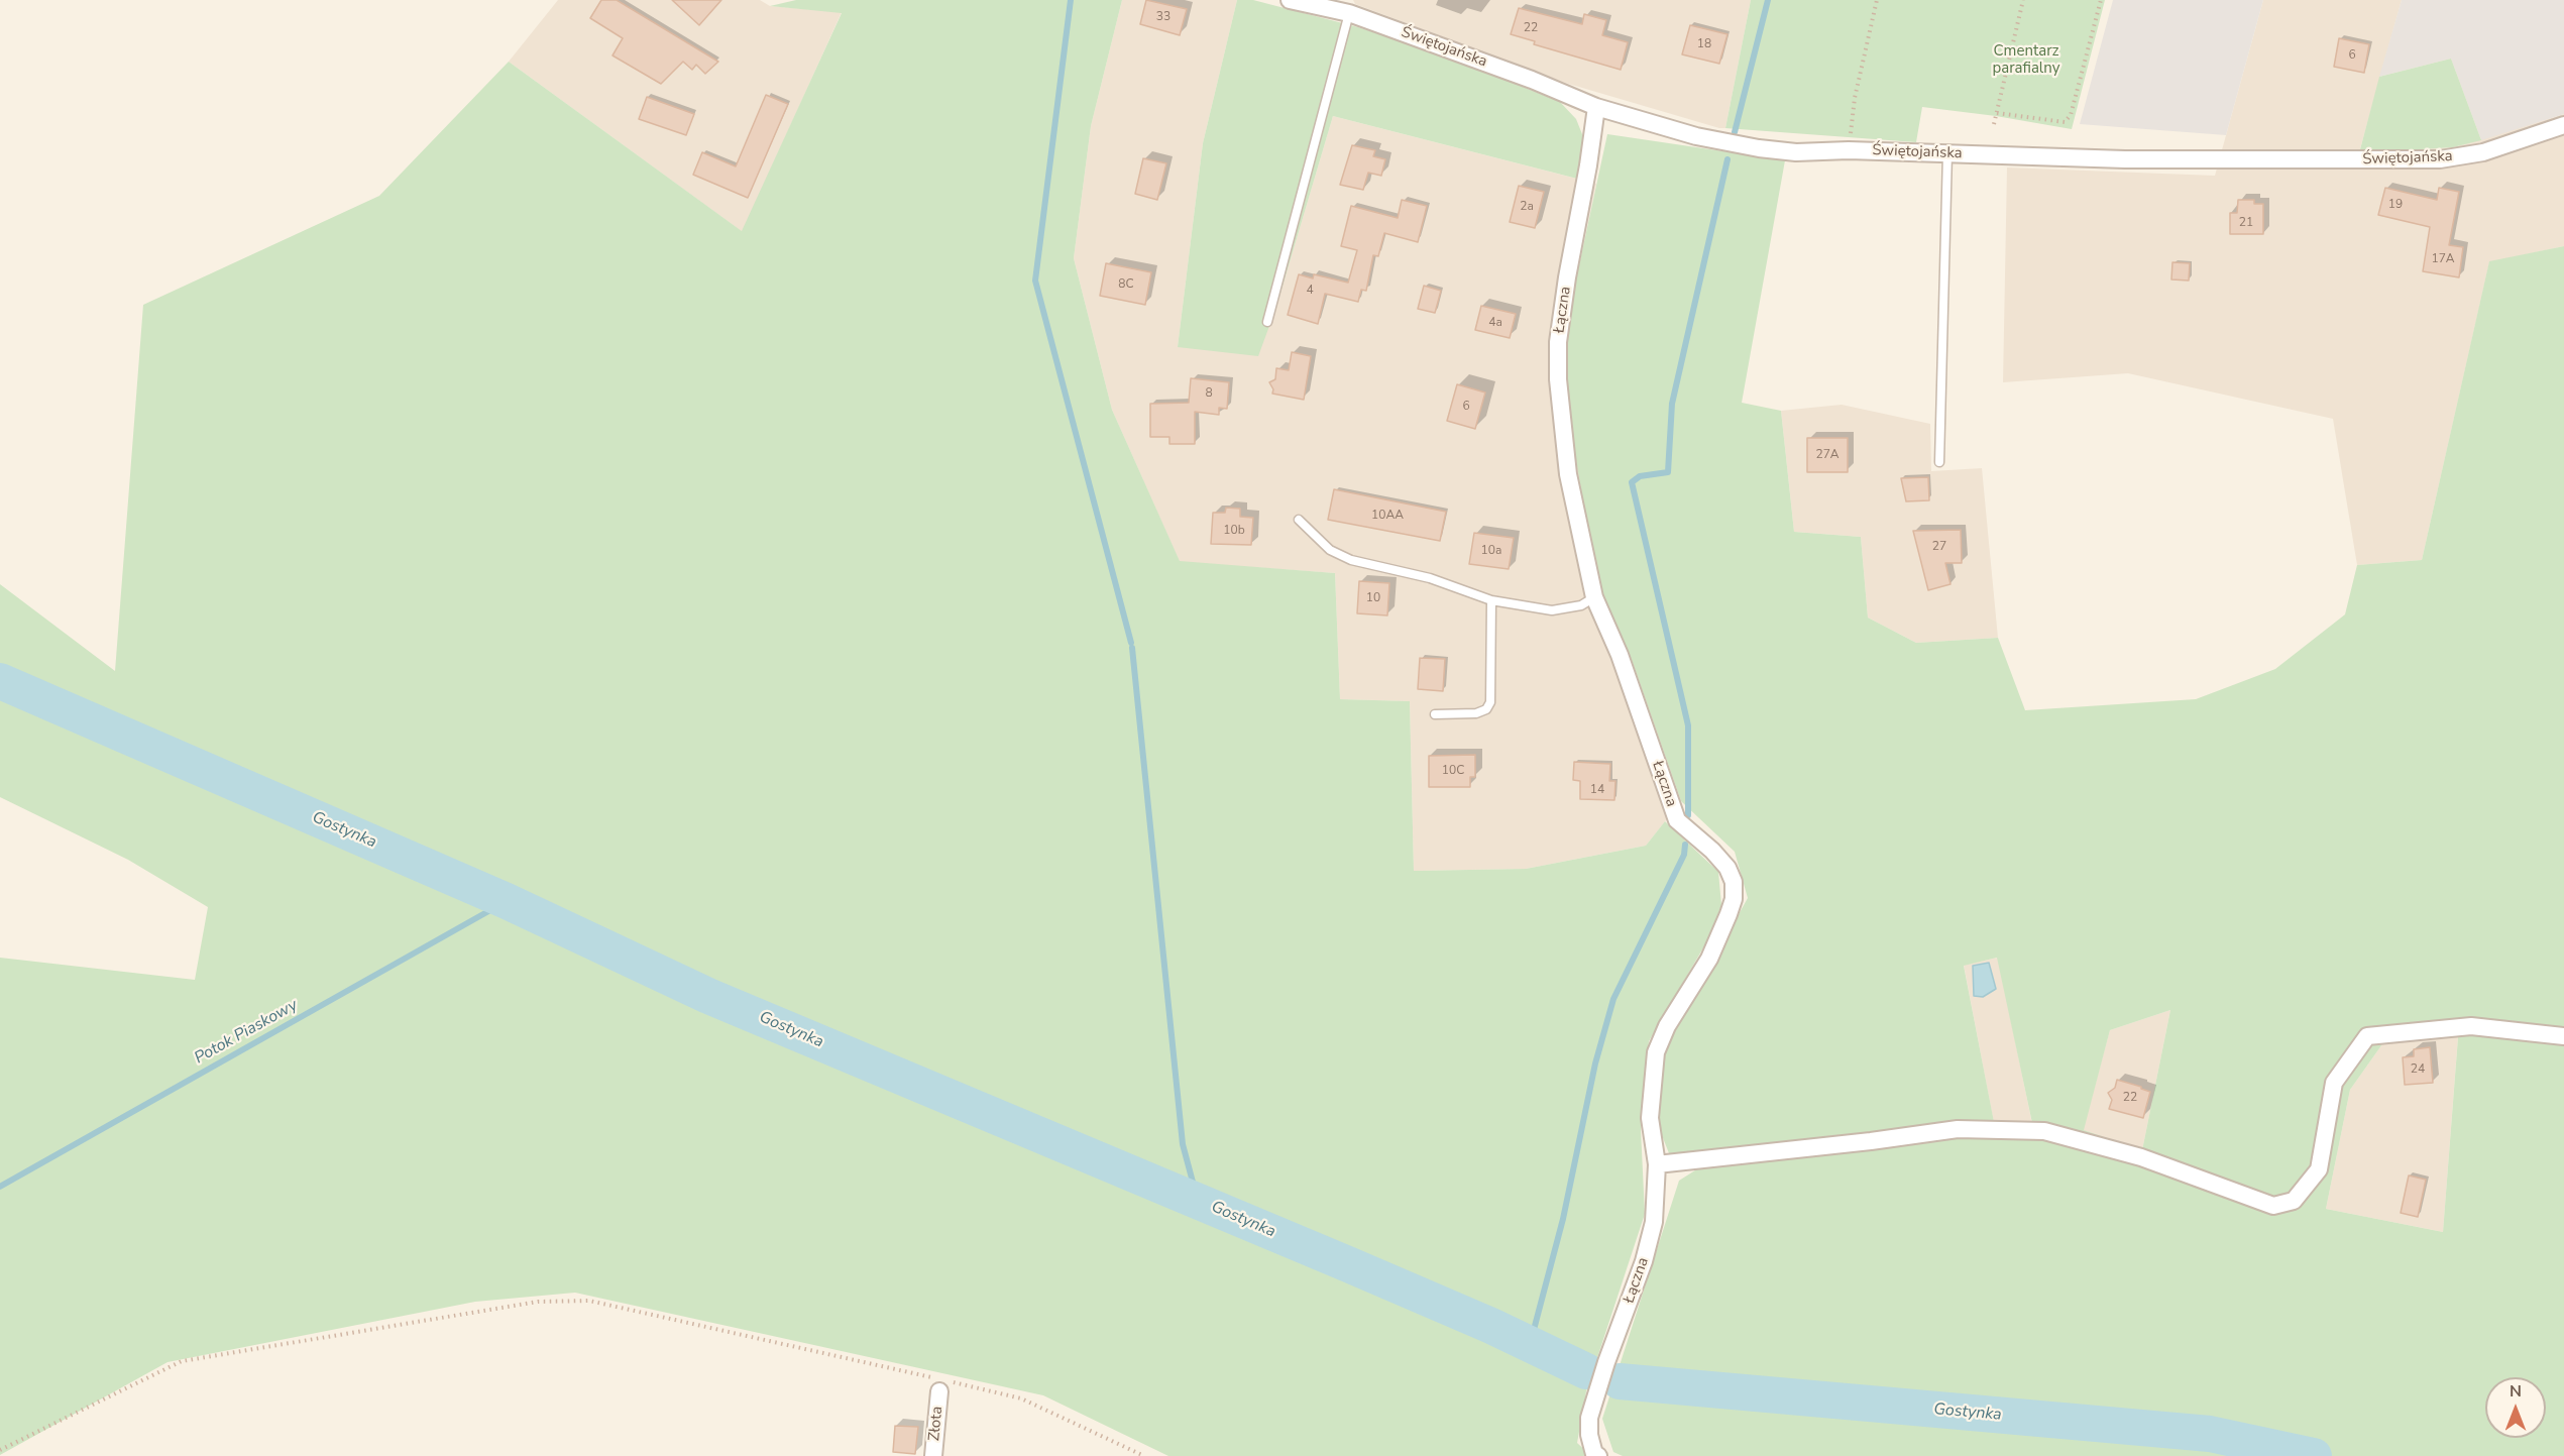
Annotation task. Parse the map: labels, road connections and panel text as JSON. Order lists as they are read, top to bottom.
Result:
{
  "streets": {
    "street": ["Świętojańska", "Łączna", "Złota"]
  },
  "crossings": [
    ["Świętojańska", "Łączna"]
  ],
  "water": ["Gostynka", "Potok Piaskowy"],
  "parks": ["Cmentarz parafialny"],
  "house_numbers": [
    "33",
    "22",
    "18",
    "6",
    "19",
    "2a",
    "21",
    "17A",
    "8C",
    "4",
    "4a",
    "8",
    "6",
    "27A",
    "10AA",
    "10b",
    "27",
    "10a",
    "10",
    "10C",
    "14",
    "24",
    "22"
  ],
  "north": "top"
}
